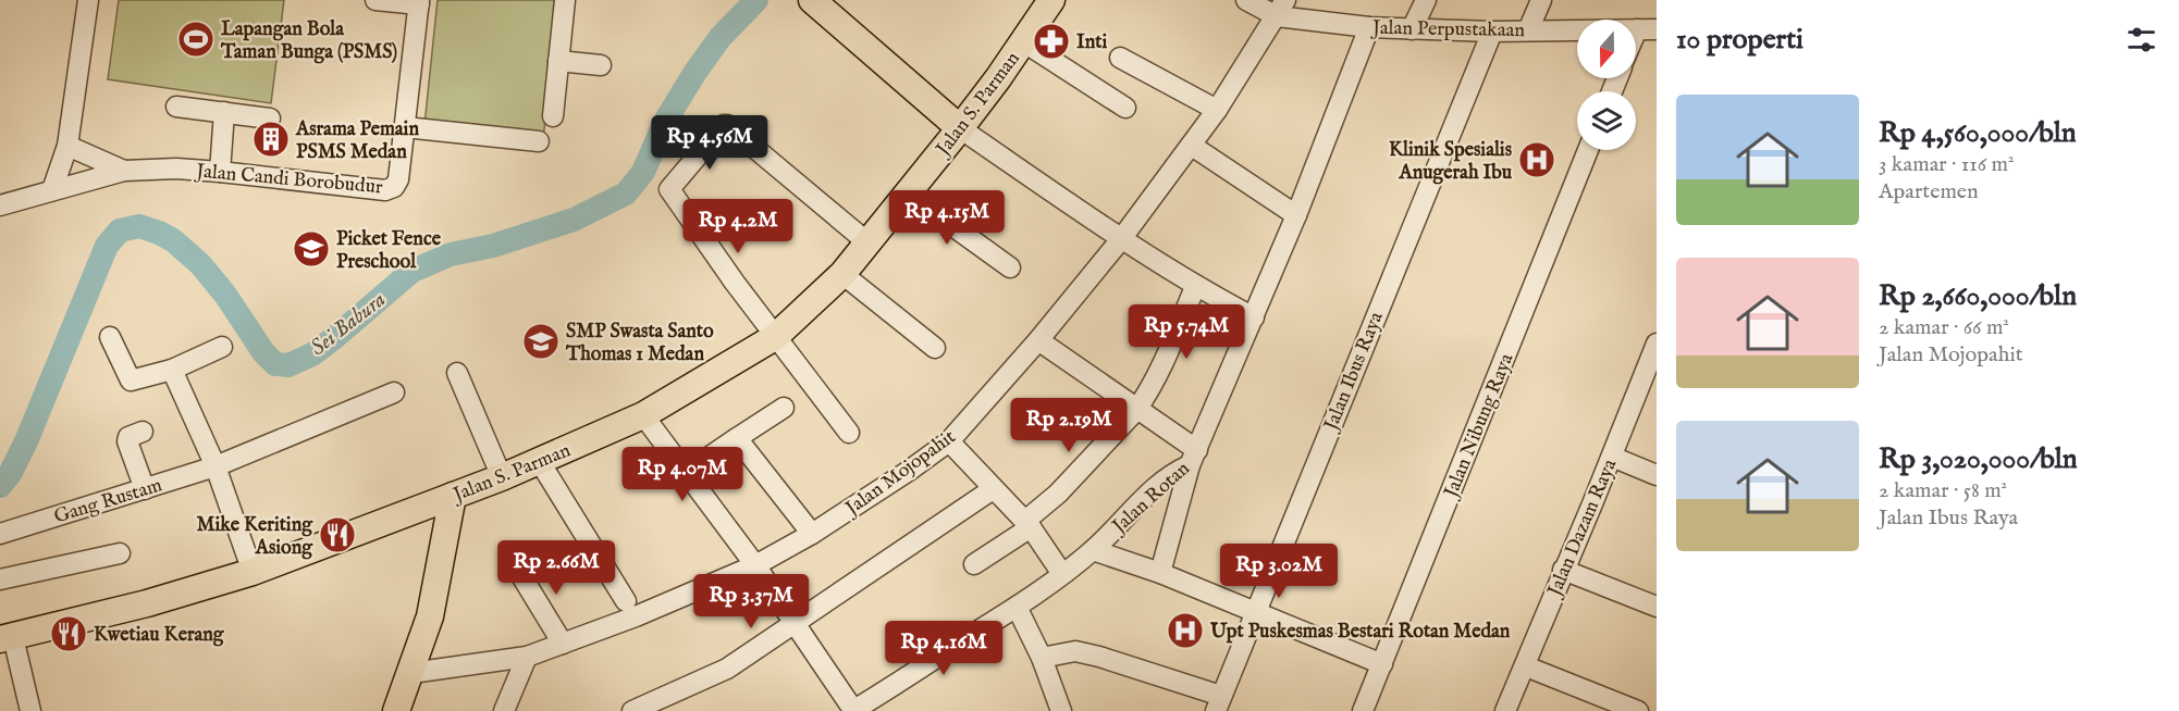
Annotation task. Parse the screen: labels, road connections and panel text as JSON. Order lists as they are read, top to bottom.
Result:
{
  "streets": {
    "main road": ["Jalan S. Parman"],
    "street": [
      "Jalan Perpustakaan",
      "Jalan Candi Borobudur",
      "Jalan Ibus Raya",
      "Jalan Nibung Raya",
      "Jalan Mojopahit",
      "Jalan Rotan",
      "Gang Rustam",
      "Jalan Dazam Raya"
    ]
  },
  "crossings": [
    ["Jalan Perpustakaan", "Jalan Ibus Raya"],
    ["Jalan Perpustakaan", "Jalan Mojopahit"],
    ["Jalan Perpustakaan", "Jalan Rotan"]
  ],
  "water": ["Sei Babura"],
  "places": {
    "sports": ["Lapangan Bola Taman Bunga (PSMS)"],
    "pharmacy": ["Inti"],
    "building": ["Asrama Pemain PSMS Medan"],
    "hospital": ["Klinik Spesialis Anugerah Ibu", "Upt Puskesmas Bestari Rotan Medan"],
    "school or university": ["Picket Fence Preschool", "SMP Swasta Santo Thomas 1 Medan"],
    "restaurant": ["Mike Keriting Asiong", "Kwetiau Kerang"]
  },
  "north": "bottom",
  "page": {
    "heading": "10 properti",
    "list": [
      {
        "name": "Rp 4,560,000/bln",
        "note": "3 kamar · 116 m² · Apartemen"
      },
      {
        "name": "Rp 2,660,000/bln",
        "note": "2 kamar · 66 m² · Jalan Mojopahit"
      },
      {
        "name": "Rp 3,020,000/bln",
        "note": "2 kamar · 58 m² · Jalan Ibus Raya"
      }
    ],
    "price": [
      "Rp 4.56M",
      "Rp 4.15M",
      "Rp 4.2M",
      "Rp 5.74M",
      "Rp 2.19M",
      "Rp 4.07M",
      "Rp 2.66M",
      "Rp 3.02M",
      "Rp 3.37M",
      "Rp 4.16M"
    ]
  }
}
